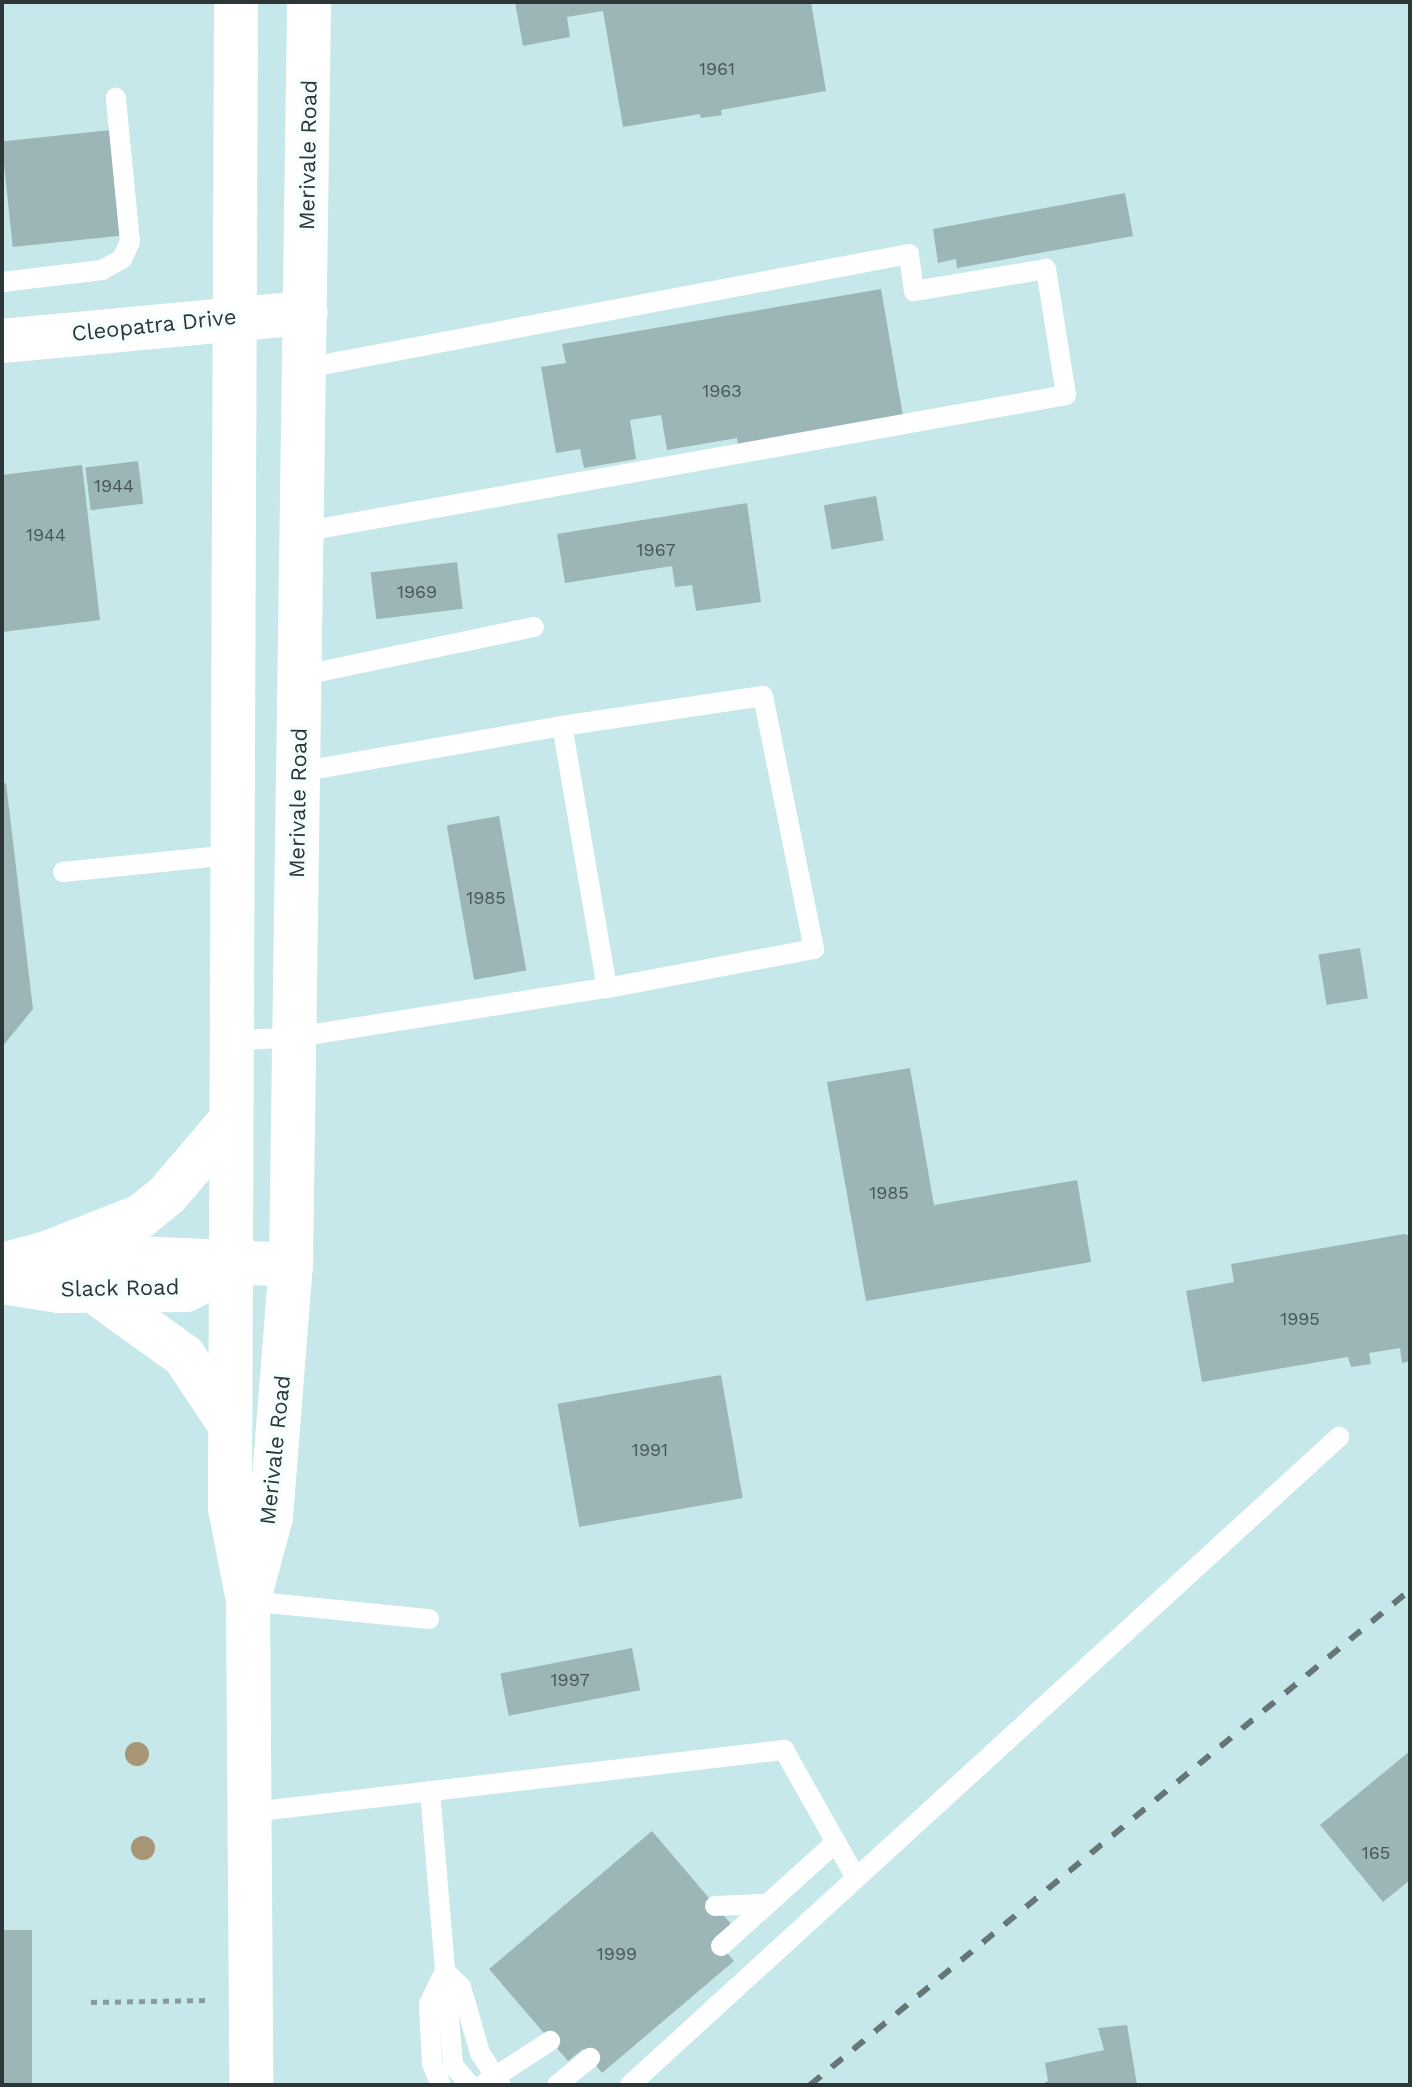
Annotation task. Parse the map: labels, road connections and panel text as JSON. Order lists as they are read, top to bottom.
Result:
{
  "streets": {
    "main road": ["Merivale Road", "Cleopatra Drive", "Slack Road"]
  },
  "crossings": [
    ["Merivale Road", "Cleopatra Drive"],
    ["Merivale Road", "Slack Road"]
  ],
  "house_numbers": [
    "1961",
    "1963",
    "1944",
    "1944",
    "1967",
    "1969",
    "1985",
    "1985",
    "1995",
    "1991",
    "1997",
    "165",
    "1999"
  ]
}
